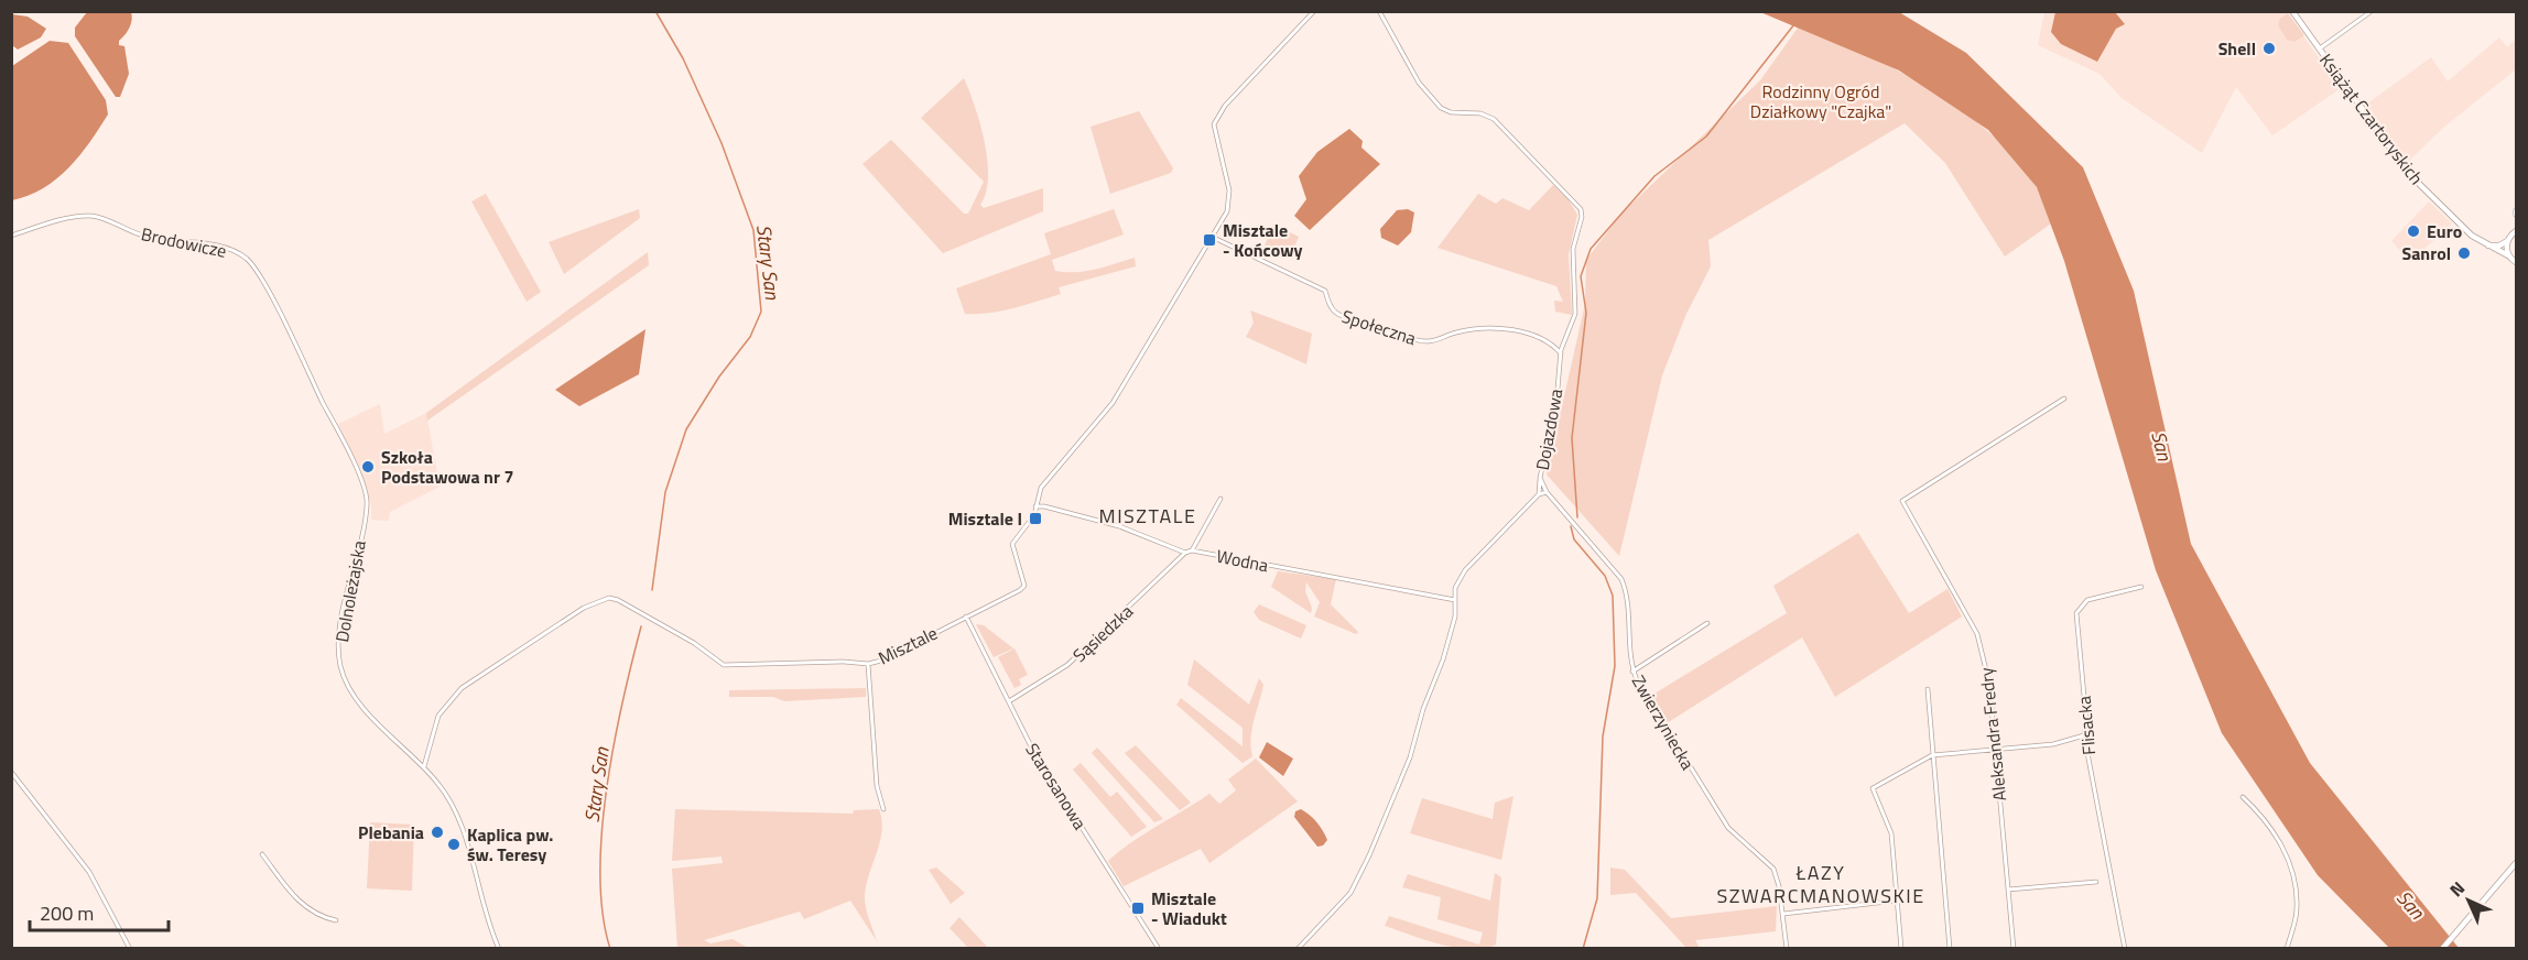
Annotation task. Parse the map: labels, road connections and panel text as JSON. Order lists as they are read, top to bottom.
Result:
{
  "streets": {
    "main road": ["Książąt Czartoryskich"],
    "street": [
      "Brodowicze",
      "Społeczna",
      "Dojazdowa",
      "Wodna",
      "Dolnoleżajska",
      "Sąsiedzka",
      "Misztale",
      "Zwierzyniecka",
      "Flisacka",
      "Aleksandra Fredry",
      "Starosanowa"
    ]
  },
  "crossings": [
    ["Brodowicze", "Dolnoleżajska"],
    ["Społeczna", "Dojazdowa"],
    ["Społeczna", "Misztale"],
    ["Dojazdowa", "Wodna"],
    ["Dojazdowa", "Zwierzyniecka"],
    ["Wodna", "Sąsiedzka"],
    ["Dolnoleżajska", "Misztale"],
    ["Sąsiedzka", "Starosanowa"],
    ["Misztale", "Starosanowa"]
  ],
  "districts": ["MISZTALE", "ŁAZY SZWARCMANOWSKIE"],
  "water": ["Stary San", "San"],
  "parks": ["Rodzinny Ogród Działkowy \"Czajka\""],
  "places": {
    "other": [
      "Shell",
      "Euro",
      "Sanrol",
      "Szkoła Podstawowa nr 7",
      "Plebania",
      "Kaplica pw. św. Teresy"
    ],
    "transit": ["Misztale - Końcowy", "Misztale I", "Misztale - Wiadukt"]
  },
  "scale_bar": "200 m",
  "north": "top left"
}
